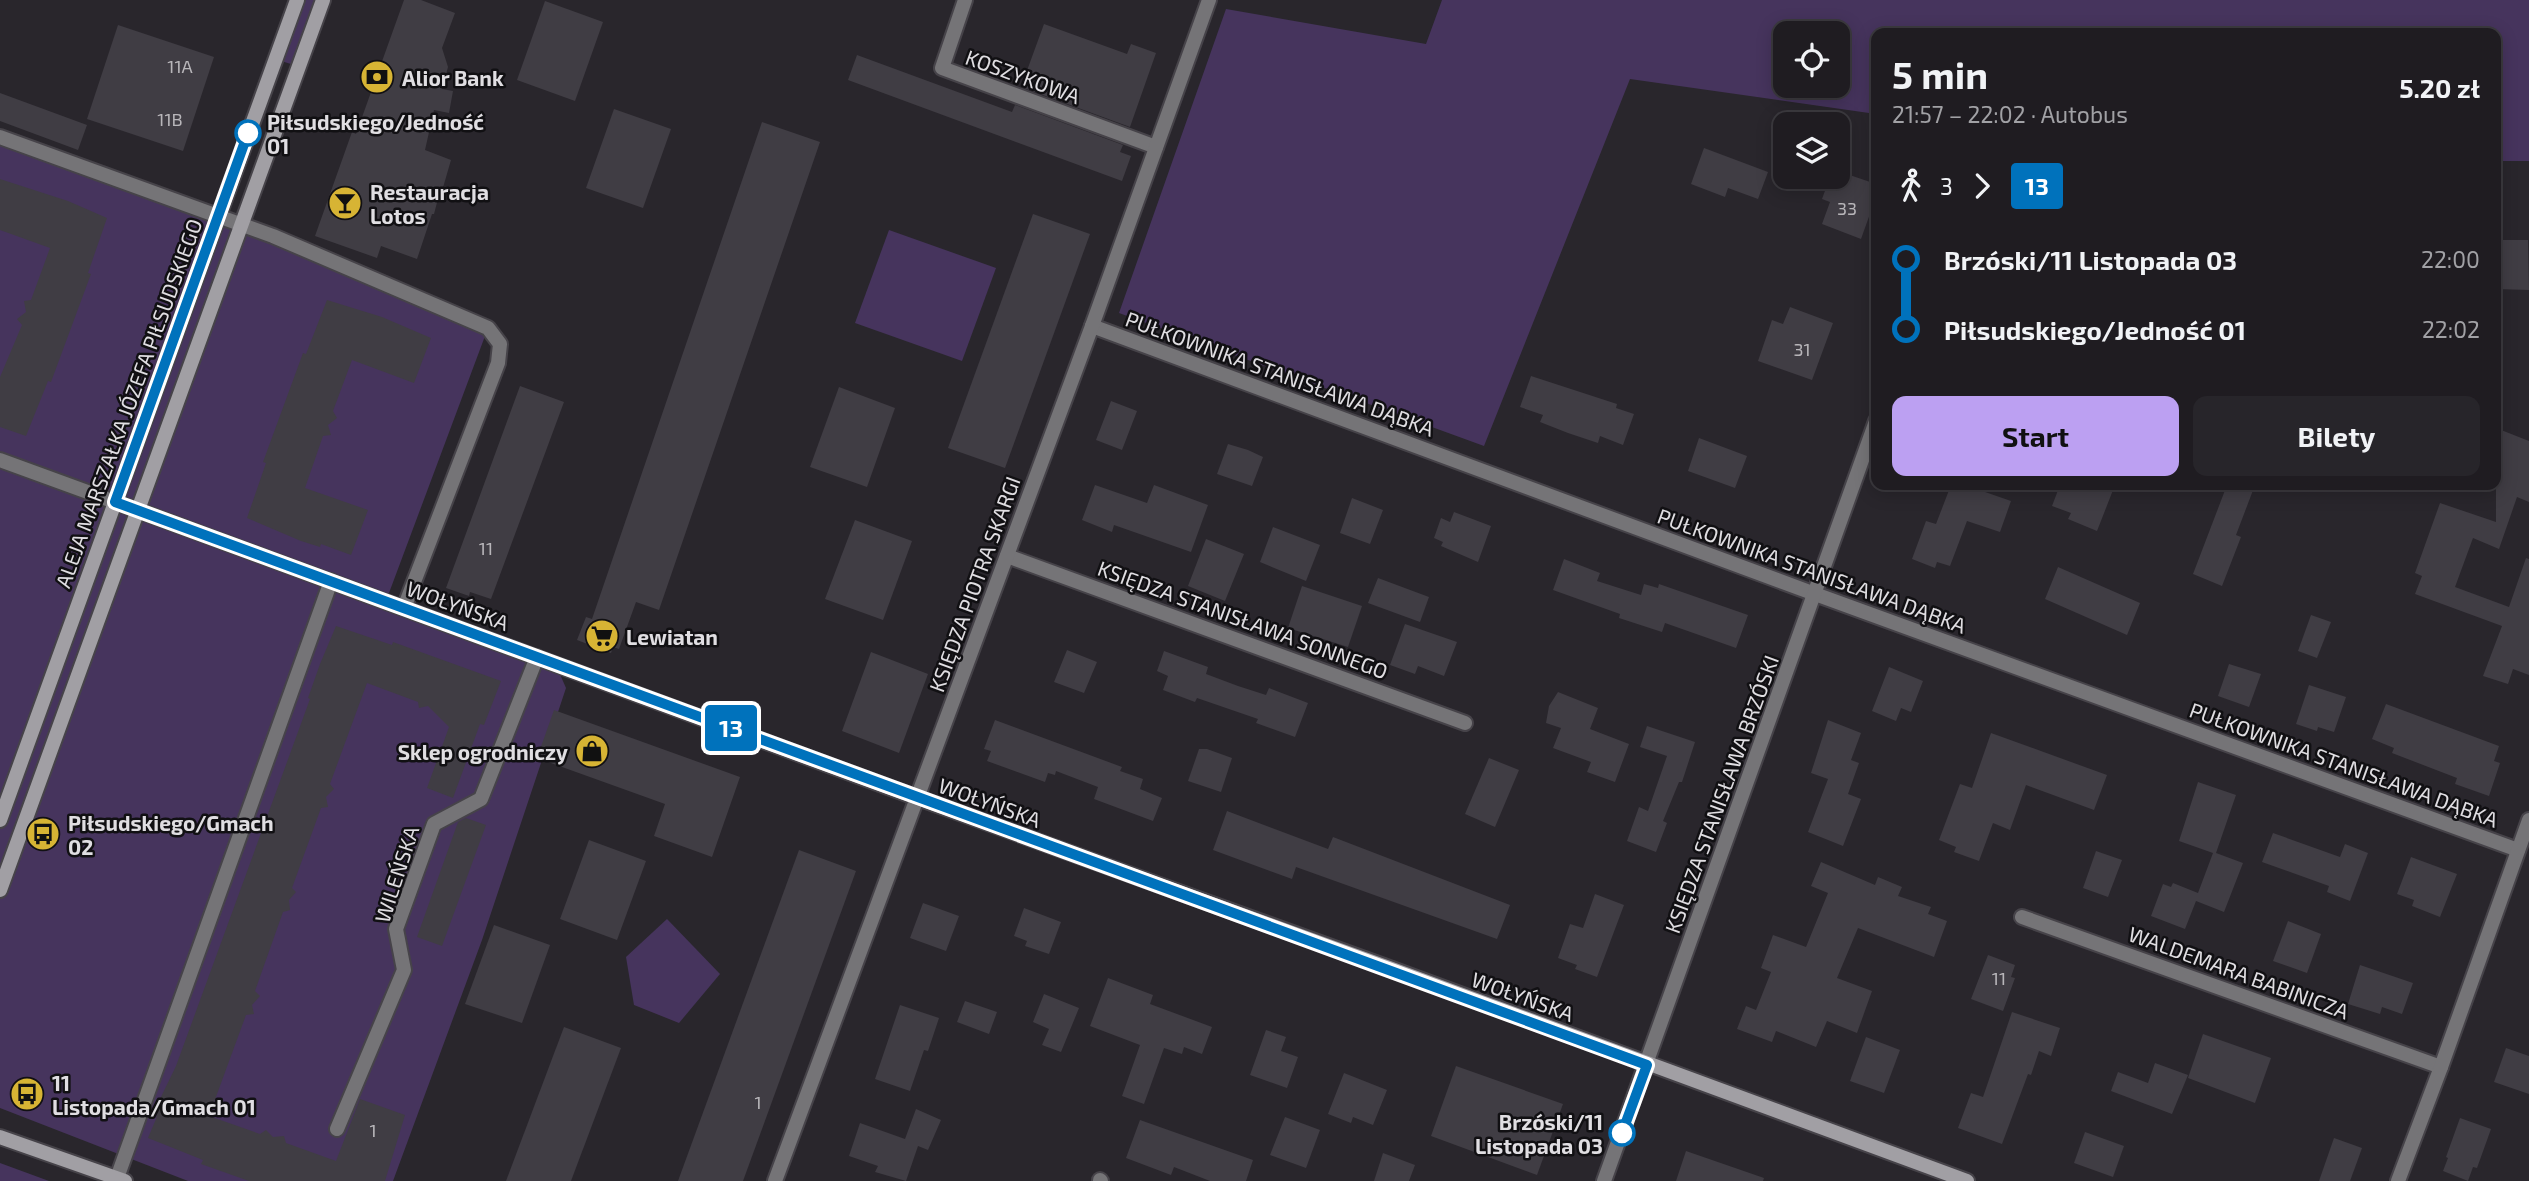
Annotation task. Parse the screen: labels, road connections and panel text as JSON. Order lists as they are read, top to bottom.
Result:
{
  "streets": {
    "street": [
      "KOSZYKOWA",
      "PUŁKOWNIKA STANISŁAWA DĄBKA",
      "ALEJA MARSZAŁKA JÓZEFA PIŁSUDSKIEGO",
      "KSIĘDZA PIOTRA SKARGI",
      "WOŁYŃSKA",
      "KSIĘDZA STANISŁAWA SONNEGO",
      "KSIĘDZA STANISŁAWA BRZÓSKI",
      "WILEŃSKA",
      "WALDEMARA BABINICZA"
    ]
  },
  "crossings": [
    ["KOSZYKOWA", "KSIĘDZA PIOTRA SKARGI"],
    ["PUŁKOWNIKA STANISŁAWA DĄBKA", "KSIĘDZA PIOTRA SKARGI"],
    ["PUŁKOWNIKA STANISŁAWA DĄBKA", "KSIĘDZA STANISŁAWA BRZÓSKI"],
    ["ALEJA MARSZAŁKA JÓZEFA PIŁSUDSKIEGO", "WOŁYŃSKA"],
    ["KSIĘDZA PIOTRA SKARGI", "WOŁYŃSKA"],
    ["KSIĘDZA PIOTRA SKARGI", "KSIĘDZA STANISŁAWA SONNEGO"],
    ["WOŁYŃSKA", "KSIĘDZA STANISŁAWA BRZÓSKI"],
    ["WOŁYŃSKA", "WILEŃSKA"]
  ],
  "places": {
    "bank": ["Alior Bank"],
    "other": ["Piłsudskiego/Jedność 01", "Brzóski/11 Listopada 03"],
    "bar": ["Restauracja Lotos"],
    "supermarket": ["Lewiatan"],
    "shop": ["Sklep ogrodniczy"],
    "bus stop": ["Piłsudskiego/Gmach 02", "11 Listopada/Gmach 01"]
  },
  "lines": ["bus line 13"],
  "house_numbers": [
    "11A",
    "11B",
    "33",
    "31",
    "11",
    "11",
    "1",
    "1"
  ],
  "page": {
    "on_map": "13",
    "heading": ["5 min", "21:57 – 22:02 · Autobus", "5.20 zł"],
    "legs": ["3", "13"],
    "list": [
      {
        "name": "Brzóski/11 Listopada 03",
        "value": "22:00"
      },
      {
        "name": "Piłsudskiego/Jedność 01",
        "value": "22:02"
      }
    ],
    "buttons": ["Start", "Bilety"]
  }
}
